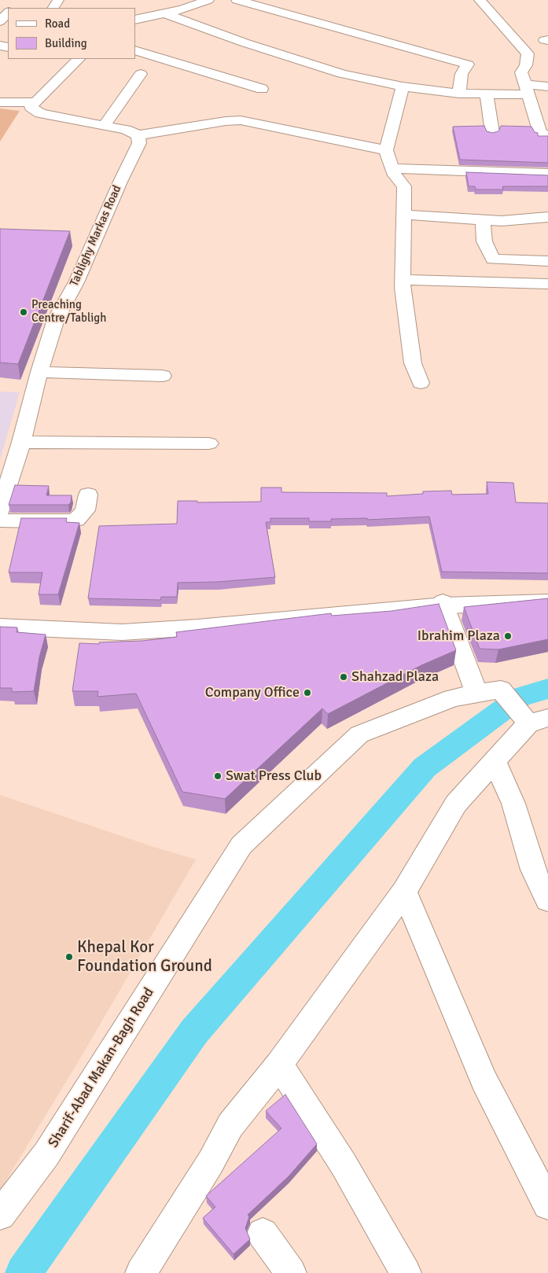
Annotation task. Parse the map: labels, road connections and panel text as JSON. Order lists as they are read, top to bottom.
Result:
{
  "streets": {
    "street": ["Tablighy Markas Road", "Sharif-Abad Makan-Bagh Road"]
  },
  "places": [
    "Preaching Centre/Tabligh",
    "Ibrahim Plaza",
    "Shahzad Plaza",
    "Company Office",
    "Swat Press Club",
    "Khepal Kor Foundation Ground"
  ],
  "legend": ["Road", "Building"]
}
